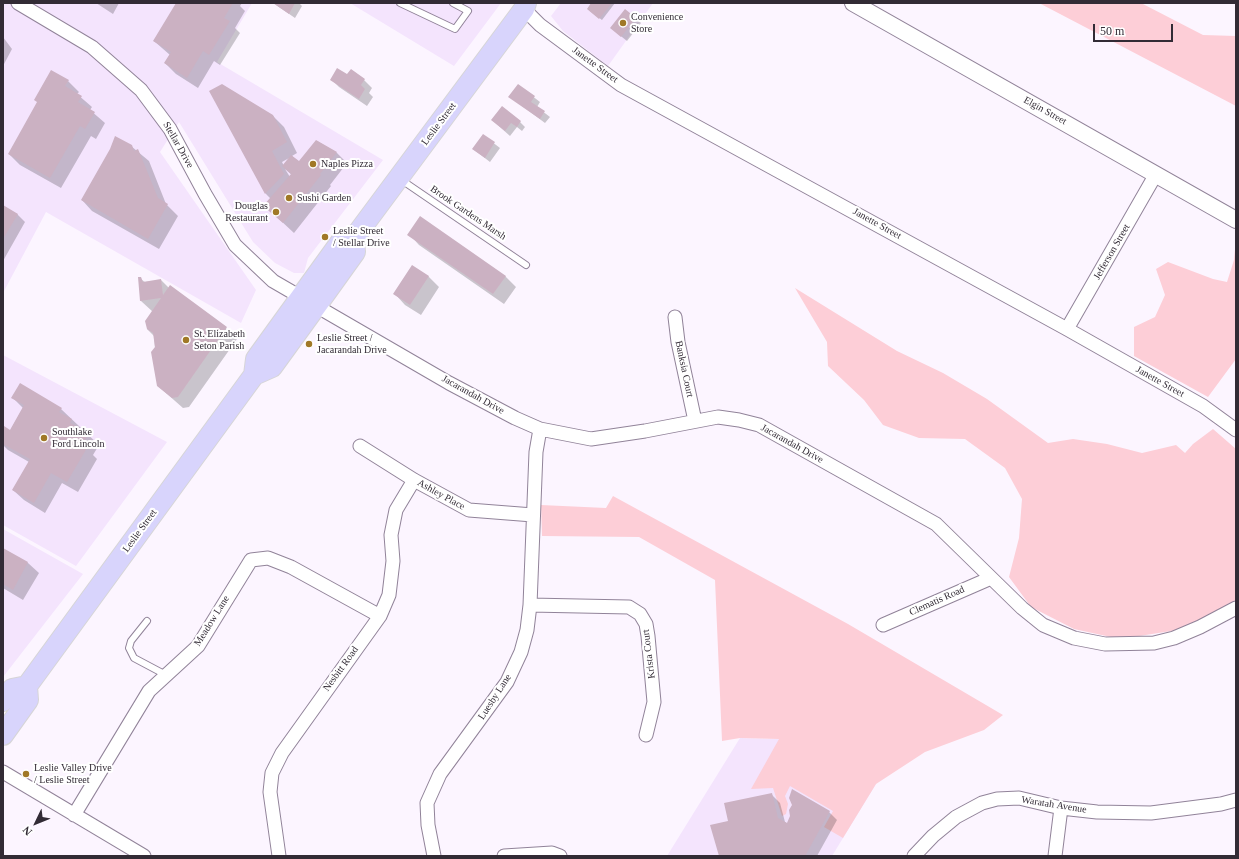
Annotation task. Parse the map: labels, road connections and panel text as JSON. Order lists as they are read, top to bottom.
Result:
{
  "streets": {
    "main road": ["Leslie Street"],
    "street": [
      "Janette Street",
      "Elgin Street",
      "Stellar Drive",
      "Jefferson Street",
      "Banksia Court",
      "Jacarandah Drive",
      "Ashley Place",
      "Clematis Road",
      "Meadow Lane",
      "Krista Court",
      "Nesbitt Road",
      "Luesby Lane",
      "Waratah Avenue"
    ],
    "lane": ["Brook Gardens Marsh"]
  },
  "crossings": [
    ["Janette Street", "Leslie Street"],
    ["Janette Street", "Jefferson Street"],
    ["Elgin Street", "Jefferson Street"],
    ["Leslie Street", "Stellar Drive"],
    ["Leslie Street", "Brook Gardens Marsh"],
    ["Leslie Street", "Jacarandah Drive"],
    ["Stellar Drive", "Jacarandah Drive"],
    ["Banksia Court", "Jacarandah Drive"],
    ["Jacarandah Drive", "Clematis Road"],
    ["Jacarandah Drive", "Luesby Lane"],
    ["Ashley Place", "Nesbitt Road"],
    ["Ashley Place", "Luesby Lane"],
    ["Meadow Lane", "Nesbitt Road"],
    ["Krista Court", "Luesby Lane"]
  ],
  "places": [
    "Convenience Store",
    "Naples Pizza",
    "Sushi Garden",
    "Douglas Restaurant",
    "Leslie Street / Stellar Drive",
    "St. Elizabeth Seton Parish",
    "Leslie Street / Jacarandah Drive",
    "Southlake Ford Lincoln",
    "Leslie Valley Drive / Leslie Street"
  ],
  "scale_bar": "50 m",
  "north": "bottom left"
}
